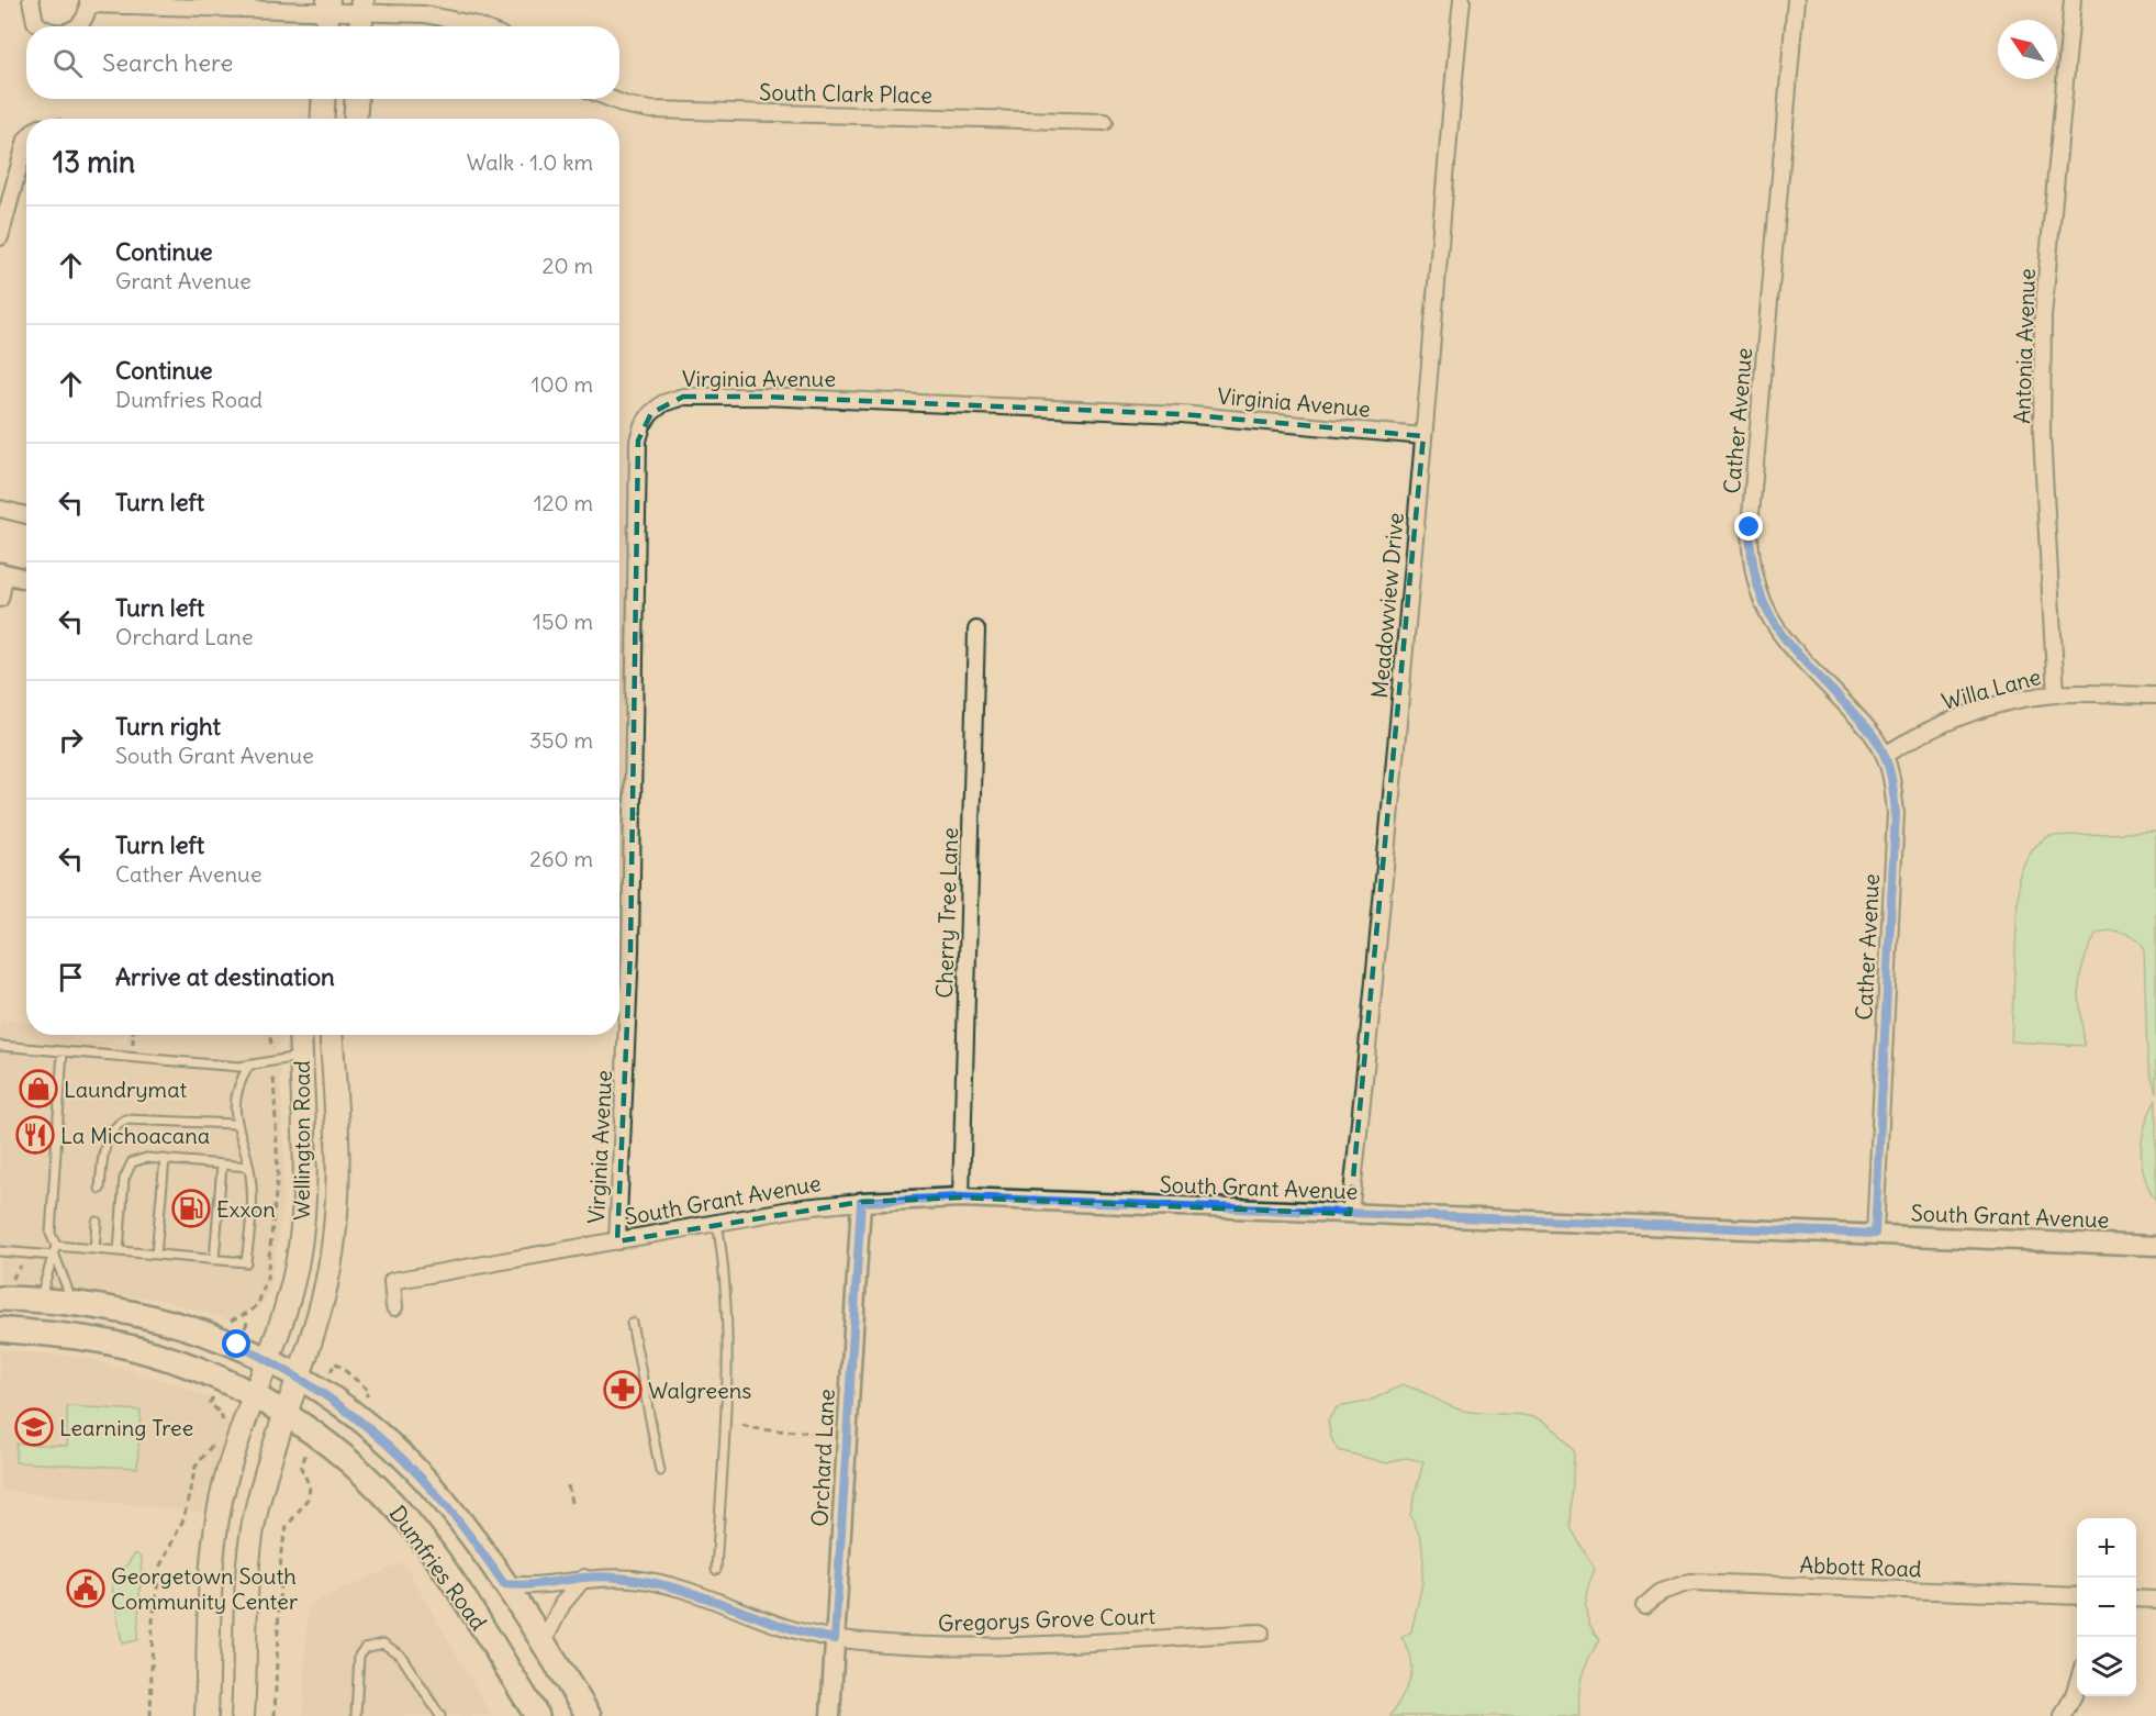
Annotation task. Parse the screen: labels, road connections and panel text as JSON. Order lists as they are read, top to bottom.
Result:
{
  "streets": {
    "main road": ["Wellington Road", "Dumfries Road"],
    "street": [
      "South Clark Place",
      "Antonia Avenue",
      "Virginia Avenue",
      "Cather Avenue",
      "Meadowview Drive",
      "Willa Lane",
      "Cherry Tree Lane",
      "South Grant Avenue",
      "Orchard Lane",
      "Abbott Road",
      "Gregorys Grove Court"
    ]
  },
  "crossings": [
    ["Antonia Avenue", "Willa Lane"],
    ["Virginia Avenue", "Meadowview Drive"],
    ["Virginia Avenue", "South Grant Avenue"],
    ["Cather Avenue", "Willa Lane"],
    ["Cather Avenue", "South Grant Avenue"],
    ["Meadowview Drive", "South Grant Avenue"],
    ["Cherry Tree Lane", "South Grant Avenue"],
    ["Wellington Road", "Dumfries Road"],
    ["South Grant Avenue", "Orchard Lane"],
    ["Orchard Lane", "Gregorys Grove Court"],
    ["Dumfries Road", "Gregorys Grove Court"]
  ],
  "places": {
    "shop": ["Laundrymat"],
    "restaurant": ["La Michoacana"],
    "fuel station": ["Exxon"],
    "pharmacy": ["Walgreens"],
    "school or university": ["Learning Tree"],
    "public building": ["Georgetown South Community Center"]
  },
  "north": "top left",
  "page": {
    "search": "Search here",
    "heading": ["13 min", "Walk · 1.0 km"],
    "list": [
      ["Continue", "Grant Avenue", "20 m"],
      ["Continue", "Dumfries Road", "100 m"],
      ["Turn left", "120 m"],
      ["Turn left", "Orchard Lane", "150 m"],
      ["Turn right", "South Grant Avenue", "350 m"],
      ["Turn left", "Cather Avenue", "260 m"],
      "Arrive at destination"
    ],
    "map_buttons": ["+", "−"]
  }
}
